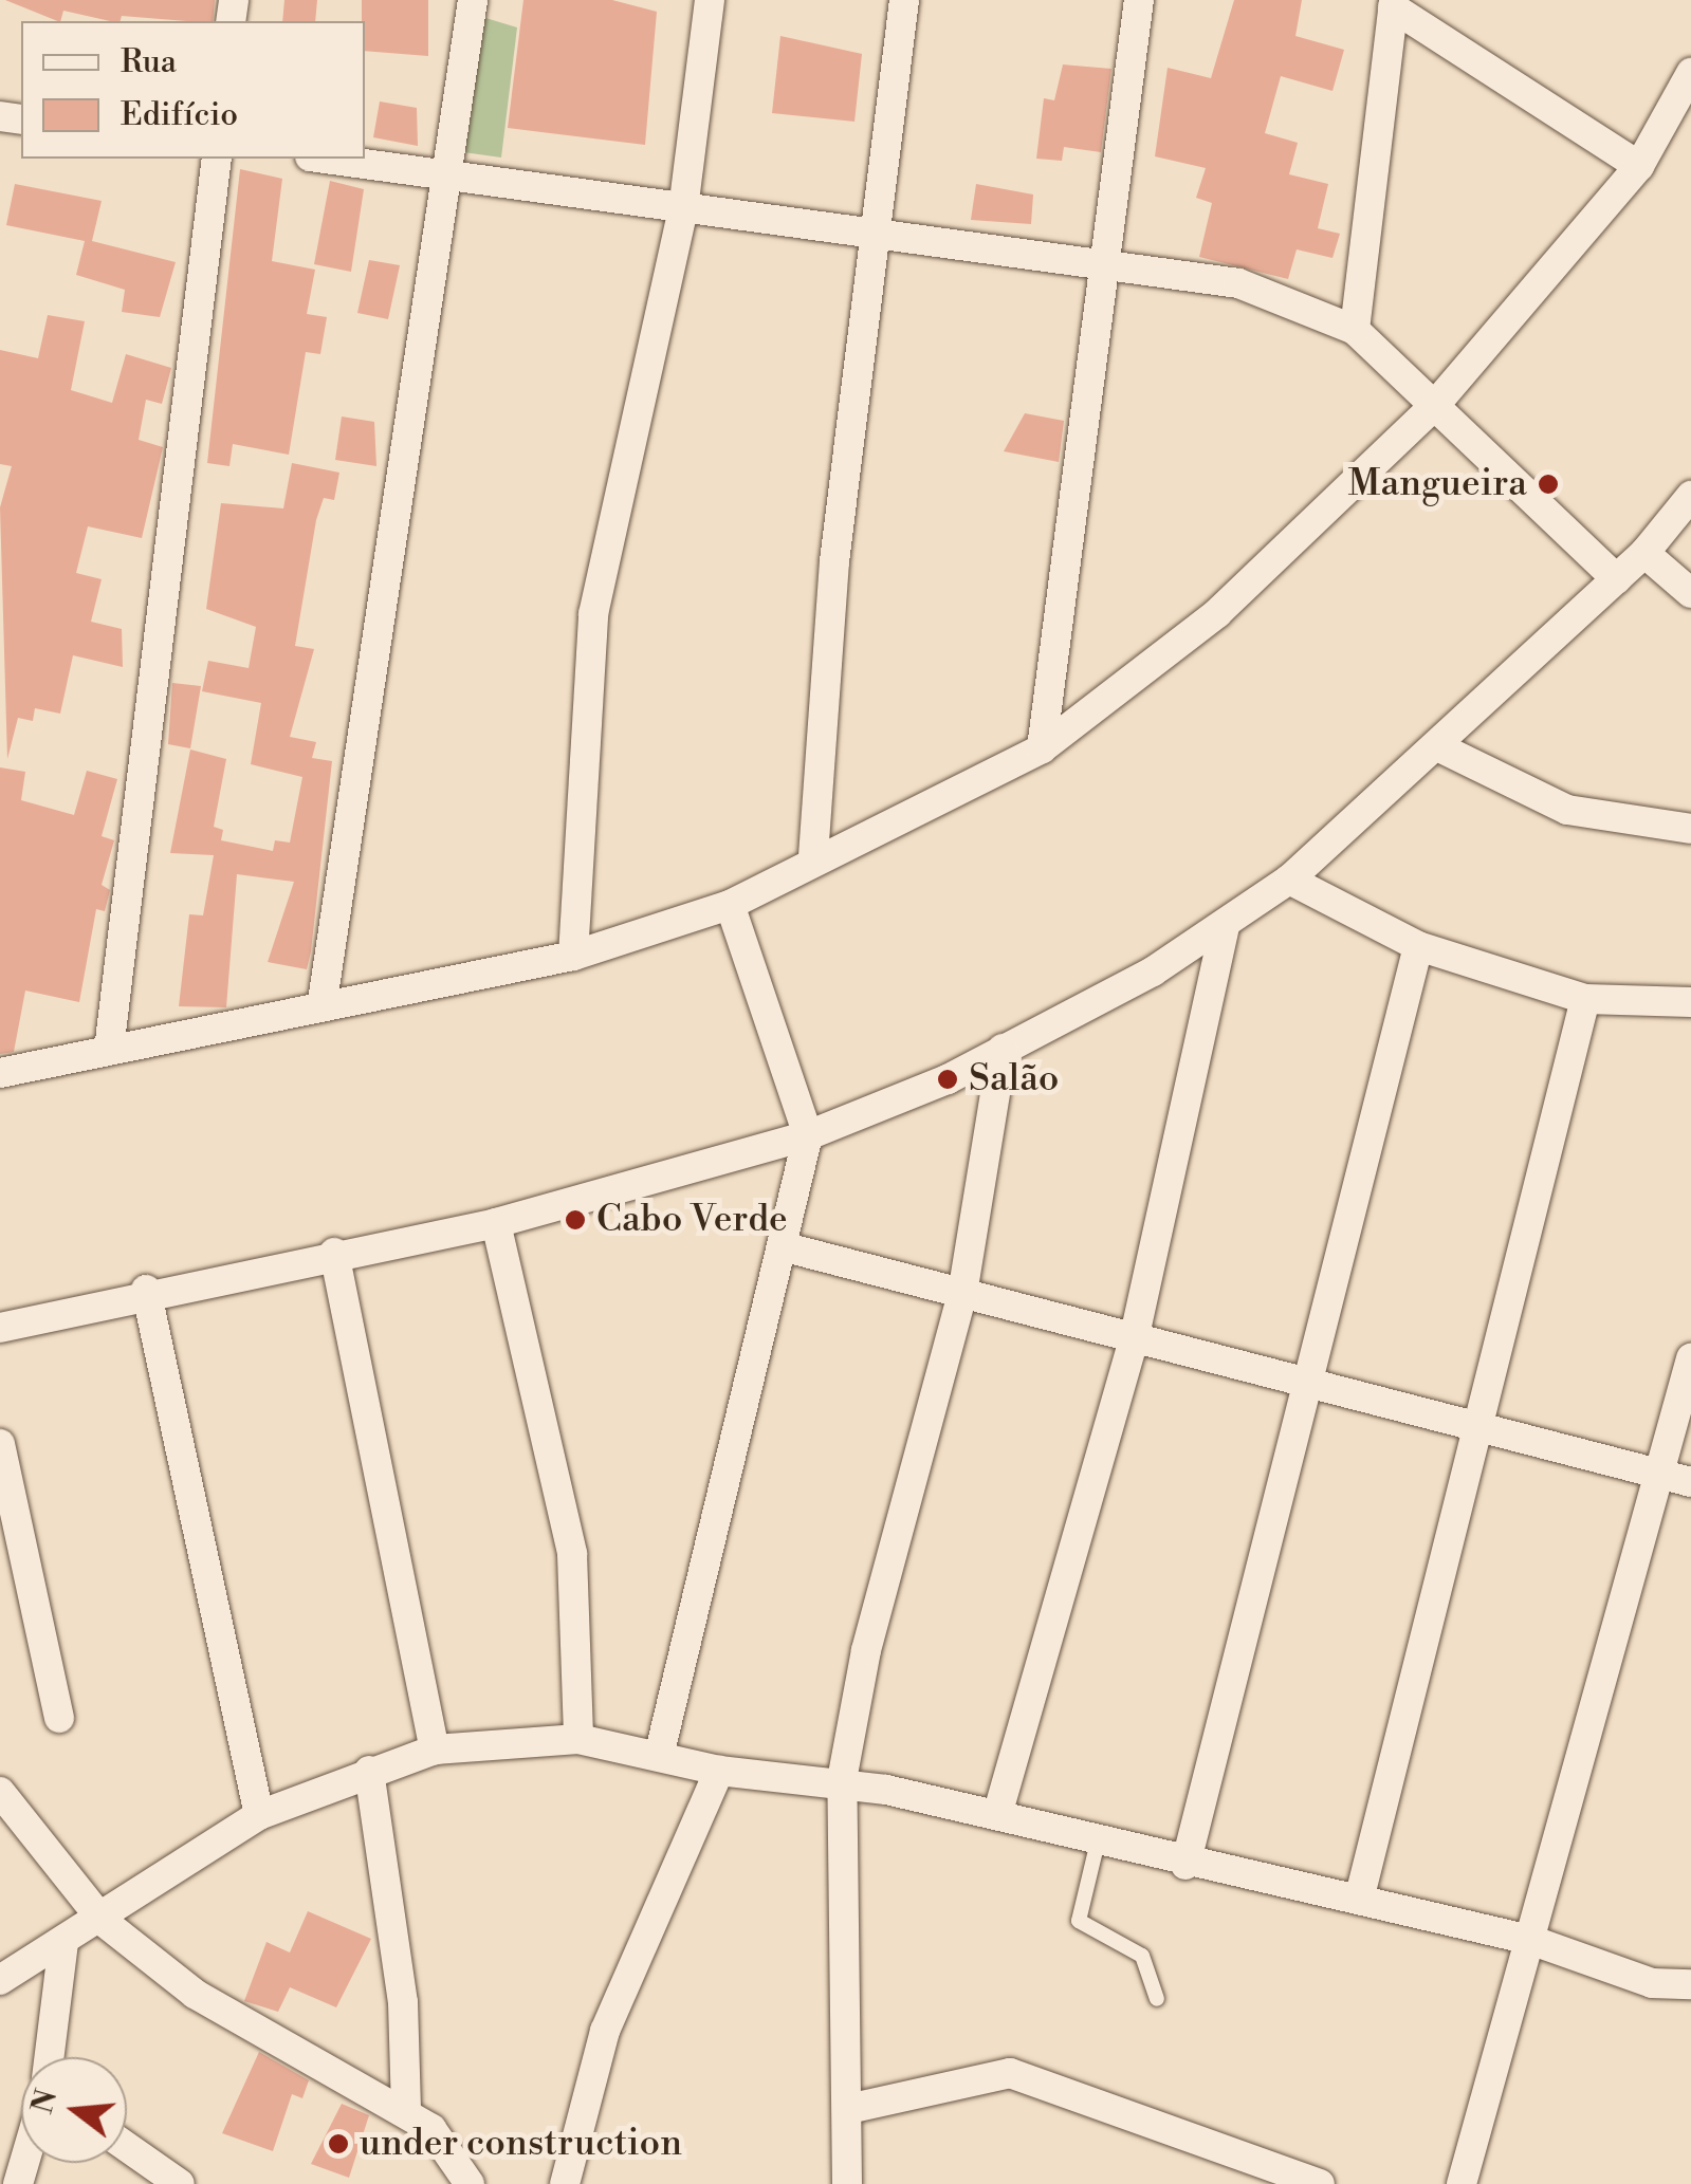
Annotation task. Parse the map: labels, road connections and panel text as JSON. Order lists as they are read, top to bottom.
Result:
{
  "places": [
    "Mangueira",
    "Salão",
    "Cabo Verde",
    "under construction"
  ],
  "legend": ["Rua", "Edifício"],
  "north": "left"
}
